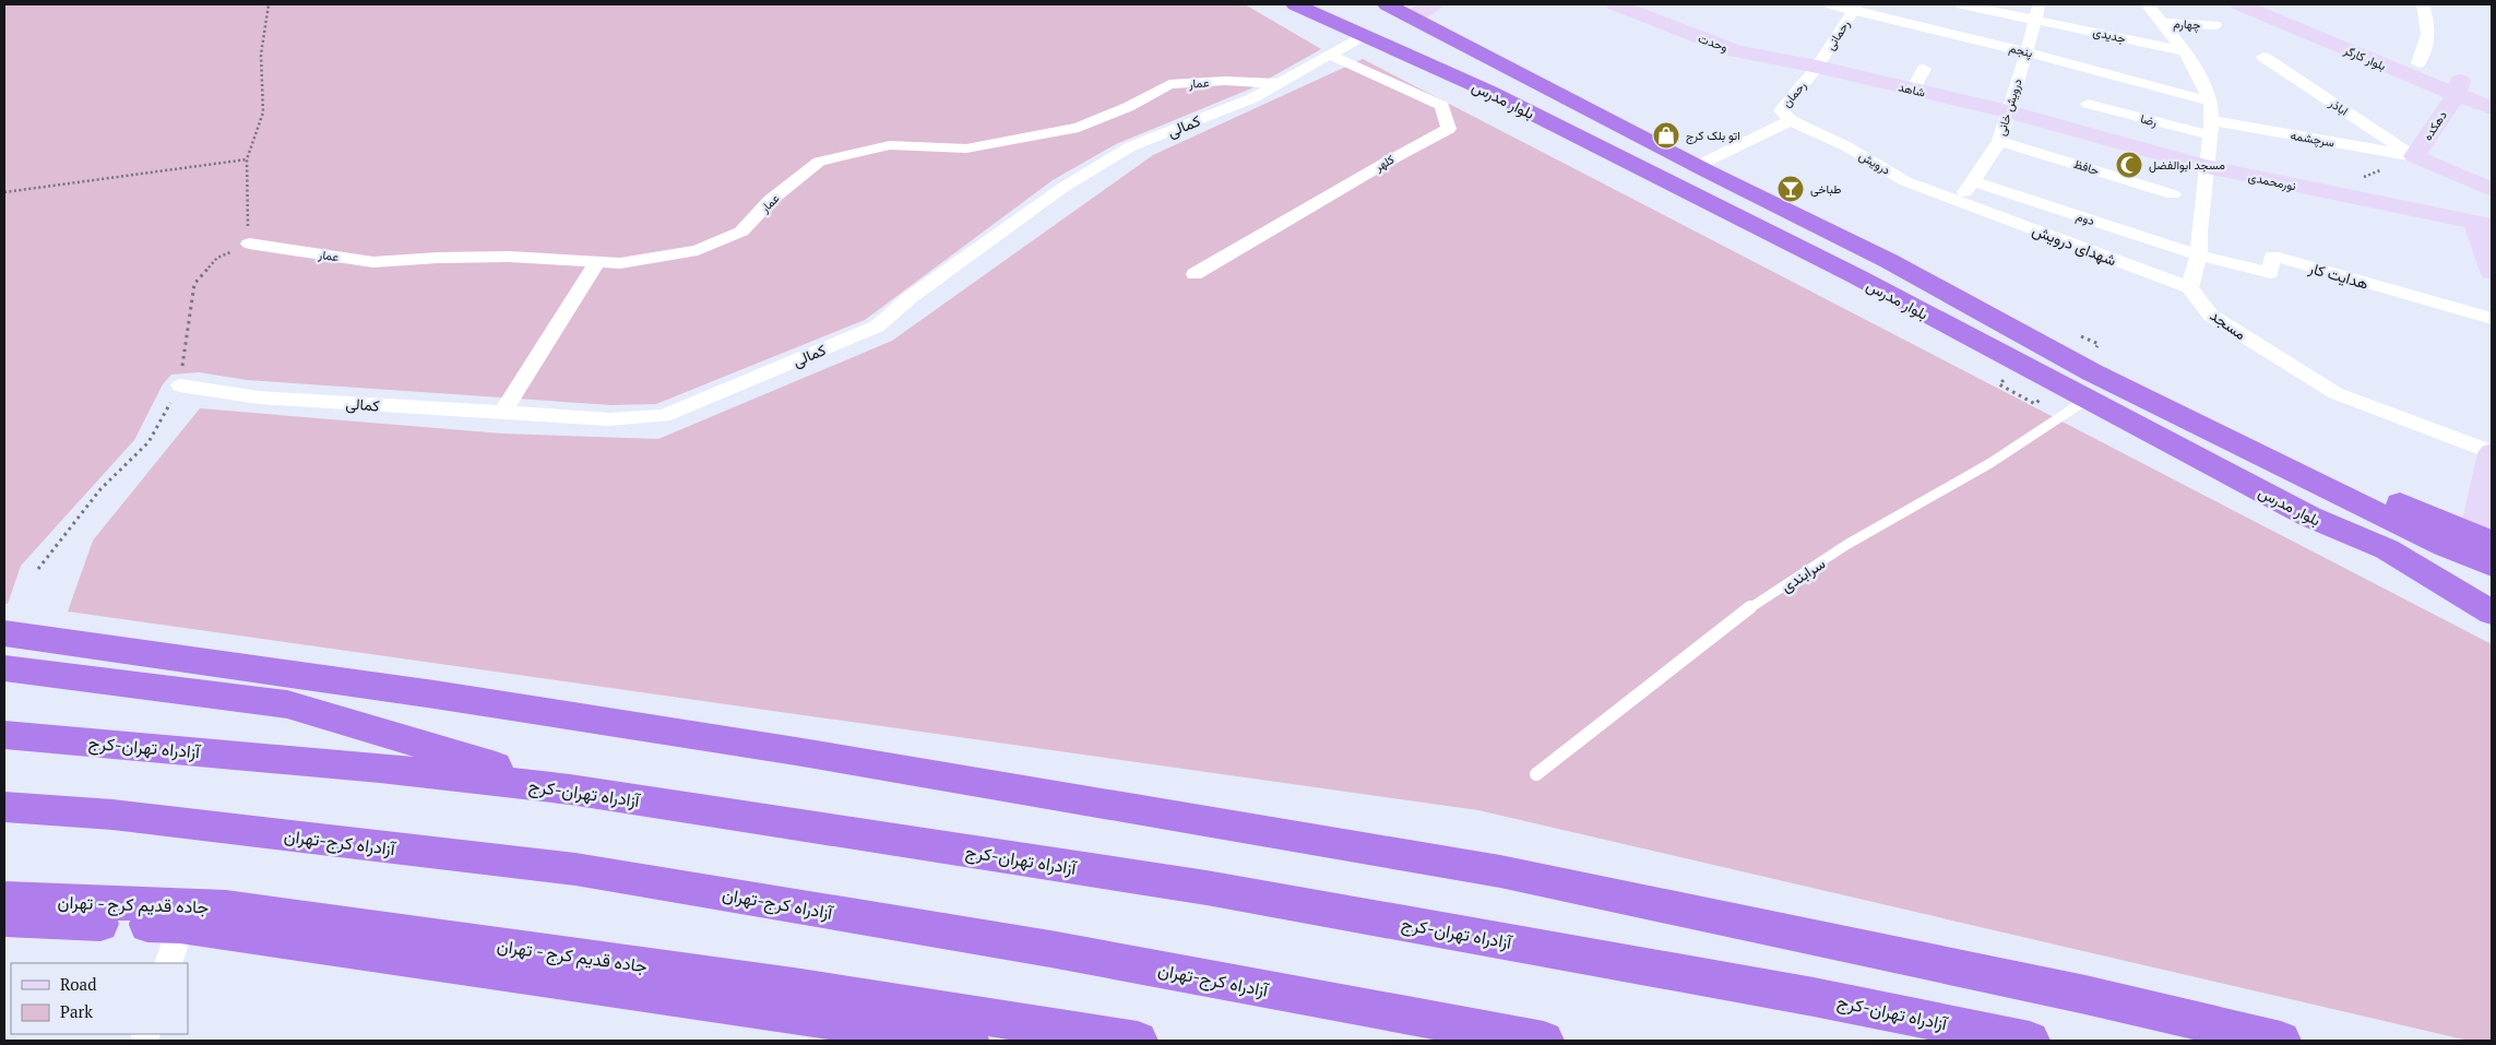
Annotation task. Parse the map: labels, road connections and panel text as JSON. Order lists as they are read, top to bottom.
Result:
{
  "streets": {
    "highway": [
      "بلوار مدرس",
      "آزادراه تهران-کرج",
      "آزادراه کرج-تهران",
      "جاده قدیم کرج - تهران"
    ],
    "street": [
      "چهارم",
      "رحمانی",
      "جدیدی",
      "وحدت",
      "بلوار کارگر",
      "عمار",
      "شاهد",
      "رحمان",
      "درویش خانی",
      "اباذر",
      "رضا",
      "کمالی",
      "دهکده",
      "سرچشمه",
      "کلهر",
      "درویش",
      "حافظ",
      "نورمحمدی",
      "دوم",
      "شهدای درویش",
      "هدایت کار",
      "مسجد"
    ],
    "lane": ["پنجم", "سرابندی"]
  },
  "crossings": [
    ["رحمانی", "وحدت"],
    ["رحمانی", "پنجم"],
    ["رحمانی", "شاهد"],
    ["رحمانی", "رحمان"],
    ["جدیدی", "درویش خانی"],
    ["وحدت", "شاهد"],
    ["وحدت", "رحمان"],
    ["پنجم", "درویش خانی"],
    ["بلوار کارگر", "دهکده"],
    ["عمار", "کمالی"],
    ["شاهد", "رحمان"],
    ["شاهد", "درویش خانی"],
    ["شاهد", "نورمحمدی"],
    ["رحمان", "درویش"],
    ["بلوار مدرس", "کمالی"],
    ["بلوار مدرس", "سرابندی"],
    ["درویش خانی", "درویش"],
    ["درویش خانی", "حافظ"],
    ["درویش خانی", "نورمحمدی"],
    ["درویش خانی", "دوم"],
    ["درویش خانی", "شهدای درویش"],
    ["اباذر", "دهکده"],
    ["اباذر", "سرچشمه"],
    ["رضا", "سرچشمه"],
    ["کمالی", "کلهر"],
    ["دهکده", "سرچشمه"],
    ["درویش", "شهدای درویش"],
    ["دوم", "هدایت کار"],
    ["شهدای درویش", "مسجد"]
  ],
  "places": {
    "shop": ["اتو بلک کرج"],
    "mosque": ["مسجد ابوالفضل"],
    "bar": ["طباخی"]
  },
  "legend": ["Road", "Park"]
}
